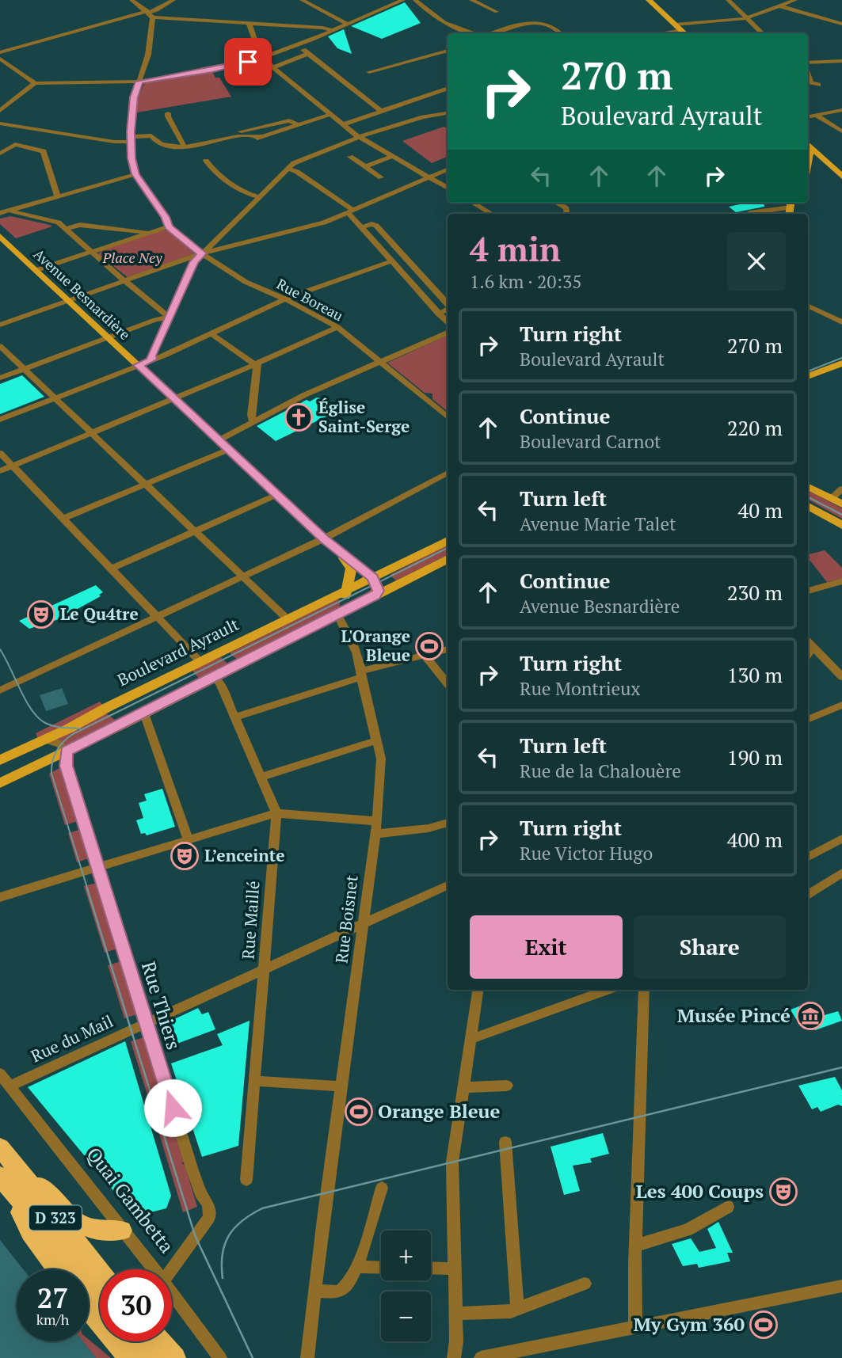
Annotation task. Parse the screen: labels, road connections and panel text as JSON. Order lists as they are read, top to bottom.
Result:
{
  "streets": {
    "highway": ["D 323"],
    "main road": ["Avenue Besnardière", "Boulevard Ayrault"],
    "street": [
      "Rue Boreau",
      "Rue Boisnet",
      "Rue Maillé",
      "Rue Thiers",
      "Rue du Mail",
      "Quai Gambetta"
    ]
  },
  "crossings": [
    ["Avenue Besnardière", "Boulevard Ayrault"],
    ["Rue Boisnet", "Rue du Mail"],
    ["Rue Maillé", "Rue du Mail"],
    ["Rue Thiers", "Rue du Mail"],
    ["Rue du Mail", "Quai Gambetta"]
  ],
  "parks": ["Place Ney"],
  "places": {
    "church": ["Église Saint-Serge"],
    "theatre": ["Le Qu4tre", "L’enceinte", "Les 400 Coups"],
    "sports": ["L'Orange Bleue", "Orange Bleue", "My Gym 360"],
    "museum": ["Musée Pincé"]
  },
  "page": {
    "turn": ["270 m", "Boulevard Ayrault"],
    "heading": ["4 min", "1.6 km · 20:35"],
    "list": [
      {
        "name": "Turn right",
        "note": "Boulevard Ayrault",
        "value": "270 m"
      },
      {
        "name": "Continue",
        "note": "Boulevard Carnot",
        "value": "220 m"
      },
      {
        "name": "Turn left",
        "note": "Avenue Marie Talet",
        "value": "40 m"
      },
      {
        "name": "Continue",
        "note": "Avenue Besnardière",
        "value": "230 m"
      },
      {
        "name": "Turn right",
        "note": "Rue Montrieux",
        "value": "130 m"
      },
      {
        "name": "Turn left",
        "note": "Rue de la Chalouère",
        "value": "190 m"
      },
      {
        "name": "Turn right",
        "note": "Rue Victor Hugo",
        "value": "400 m"
      }
    ],
    "buttons": ["Exit", "Share"],
    "map_buttons": ["+", "−"],
    "speed": "27 km/h",
    "limit": "30"
  }
}
